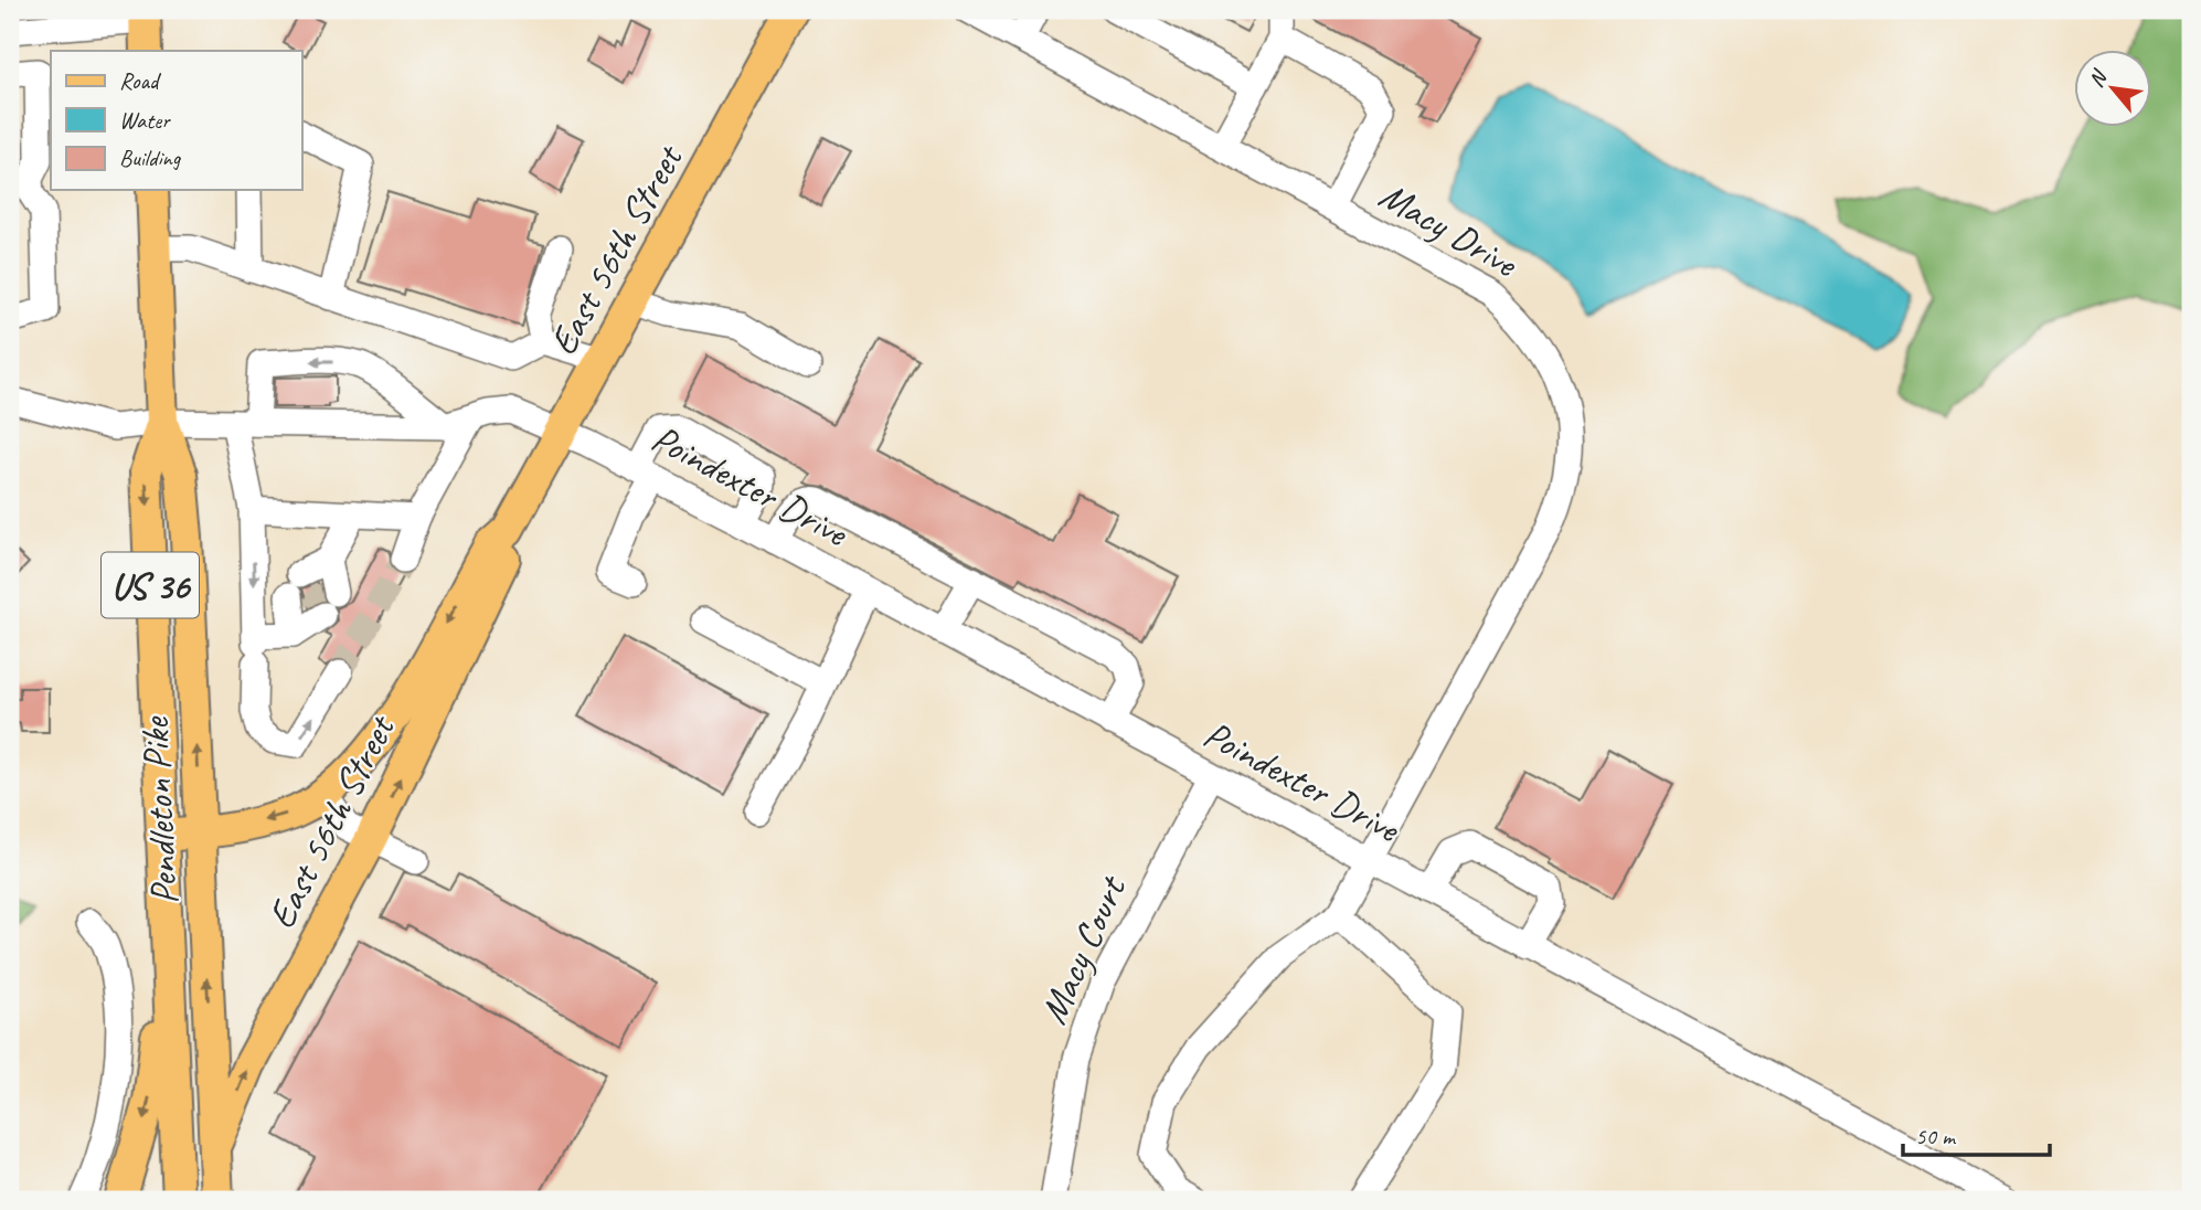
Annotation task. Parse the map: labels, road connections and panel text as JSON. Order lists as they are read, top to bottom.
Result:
{
  "streets": {
    "main road": ["East 56th Street", "US 36", "Pendleton Pike"],
    "street": ["Macy Drive", "Poindexter Drive", "Macy Court"]
  },
  "crossings": [
    ["Macy Drive", "Poindexter Drive"],
    ["East 56th Street", "Poindexter Drive"],
    ["East 56th Street", "Pendleton Pike"],
    ["Poindexter Drive", "Macy Court"]
  ],
  "legend": ["Road", "Water", "Building"],
  "scale_bar": "50 m",
  "north": "top left"
}
